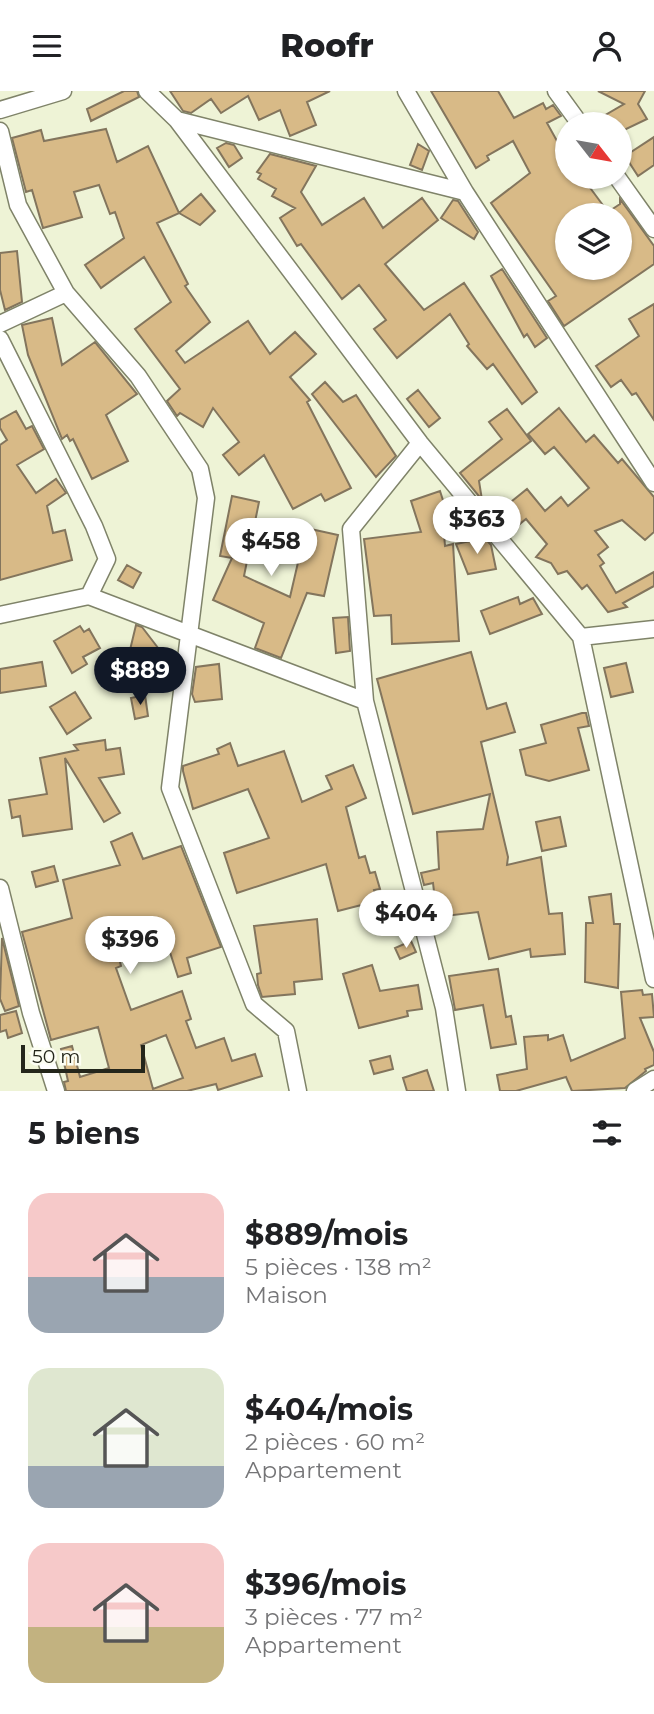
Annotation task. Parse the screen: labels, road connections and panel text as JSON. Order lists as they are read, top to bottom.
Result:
{
  "scale_bar": "50 m",
  "north": "bottom right",
  "page": {
    "header": "Roofr",
    "price": [
      "$363",
      "$458",
      "$889",
      "$404",
      "$396"
    ],
    "scale": "50 m",
    "heading": "5 biens",
    "list": [
      {
        "name": "$889/mois",
        "note": "5 pièces · 138 m² · Maison"
      },
      {
        "name": "$404/mois",
        "note": "2 pièces · 60 m² · Appartement"
      },
      {
        "name": "$396/mois",
        "note": "3 pièces · 77 m² · Appartement"
      }
    ]
  }
}
